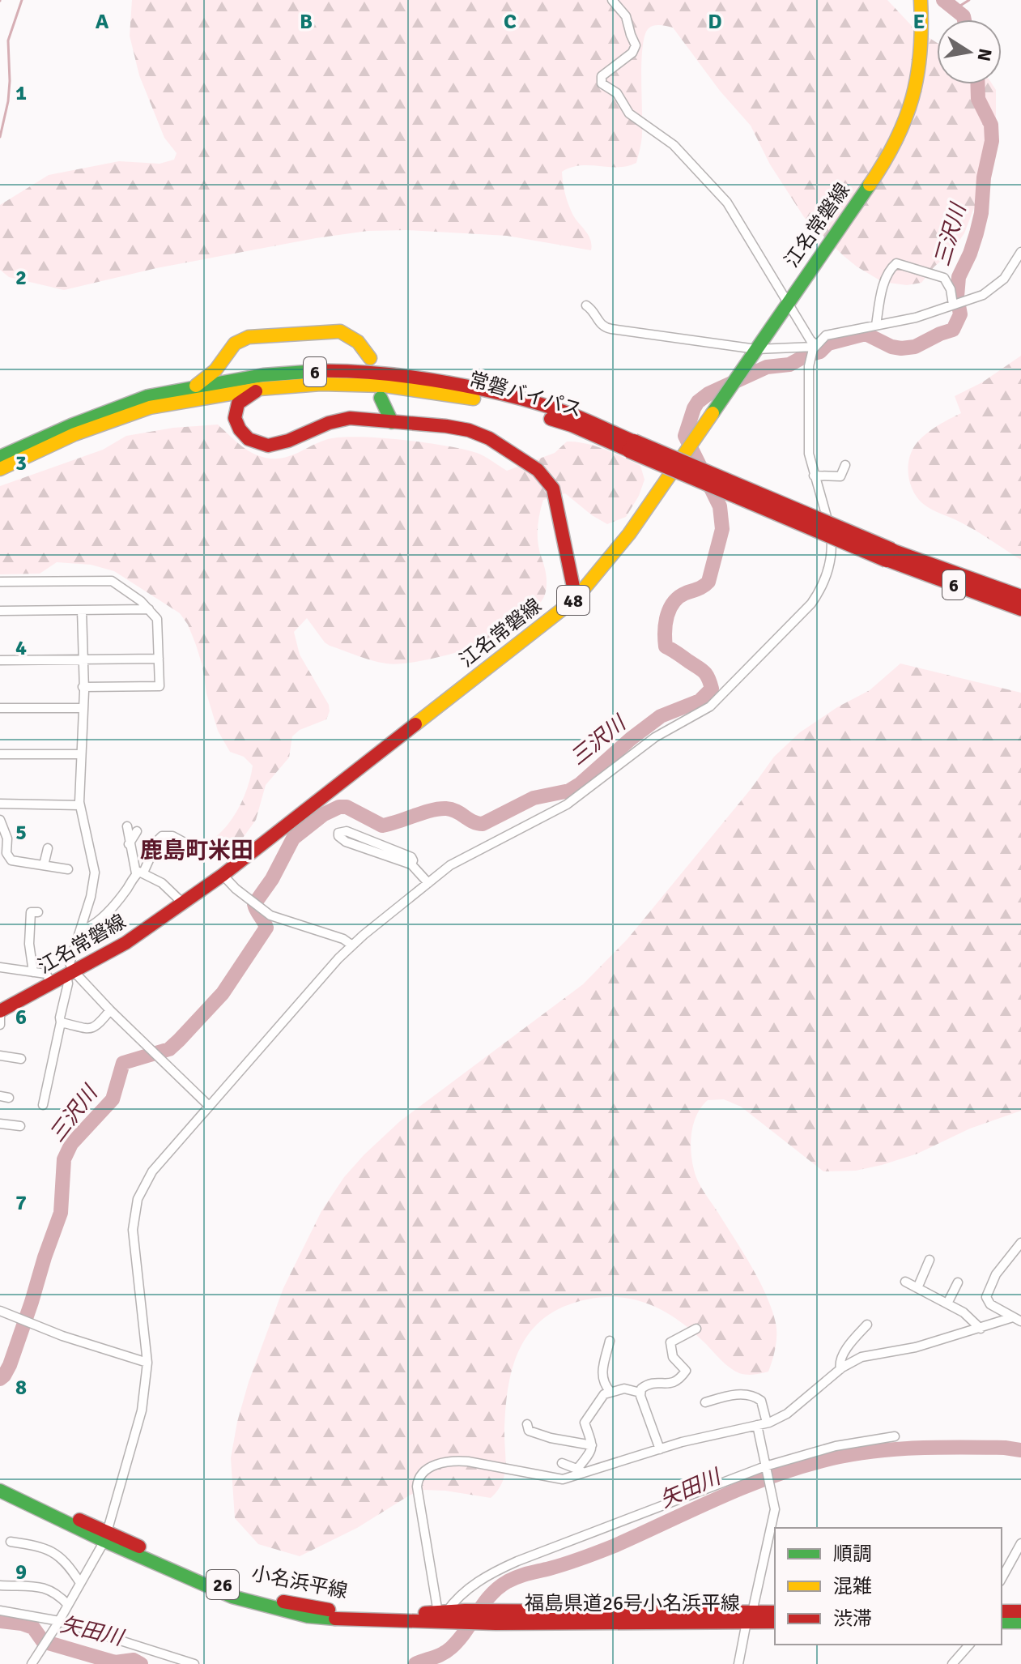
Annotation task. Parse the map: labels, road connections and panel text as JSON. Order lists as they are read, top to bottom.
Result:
{
  "streets": {
    "main road": [
      "江名常磐線",
      "6",
      "常磐バイパス",
      "48",
      "小名浜平線",
      "26",
      "福島県道26号小名浜平線"
    ]
  },
  "crossings": [
    ["小名浜平線", "福島県道26号小名浜平線"],
    ["26", "福島県道26号小名浜平線"]
  ],
  "districts": ["鹿島町米田"],
  "water": ["三沢川", "矢田川"],
  "legend": ["順調", "混雑", "渋滞"],
  "north": "right",
  "grid": {
    "columns": [
      "A",
      "B",
      "C",
      "D",
      "E"
    ],
    "rows": [
      "1",
      "2",
      "3",
      "4",
      "5",
      "6",
      "7",
      "8",
      "9"
    ]
  }
}
